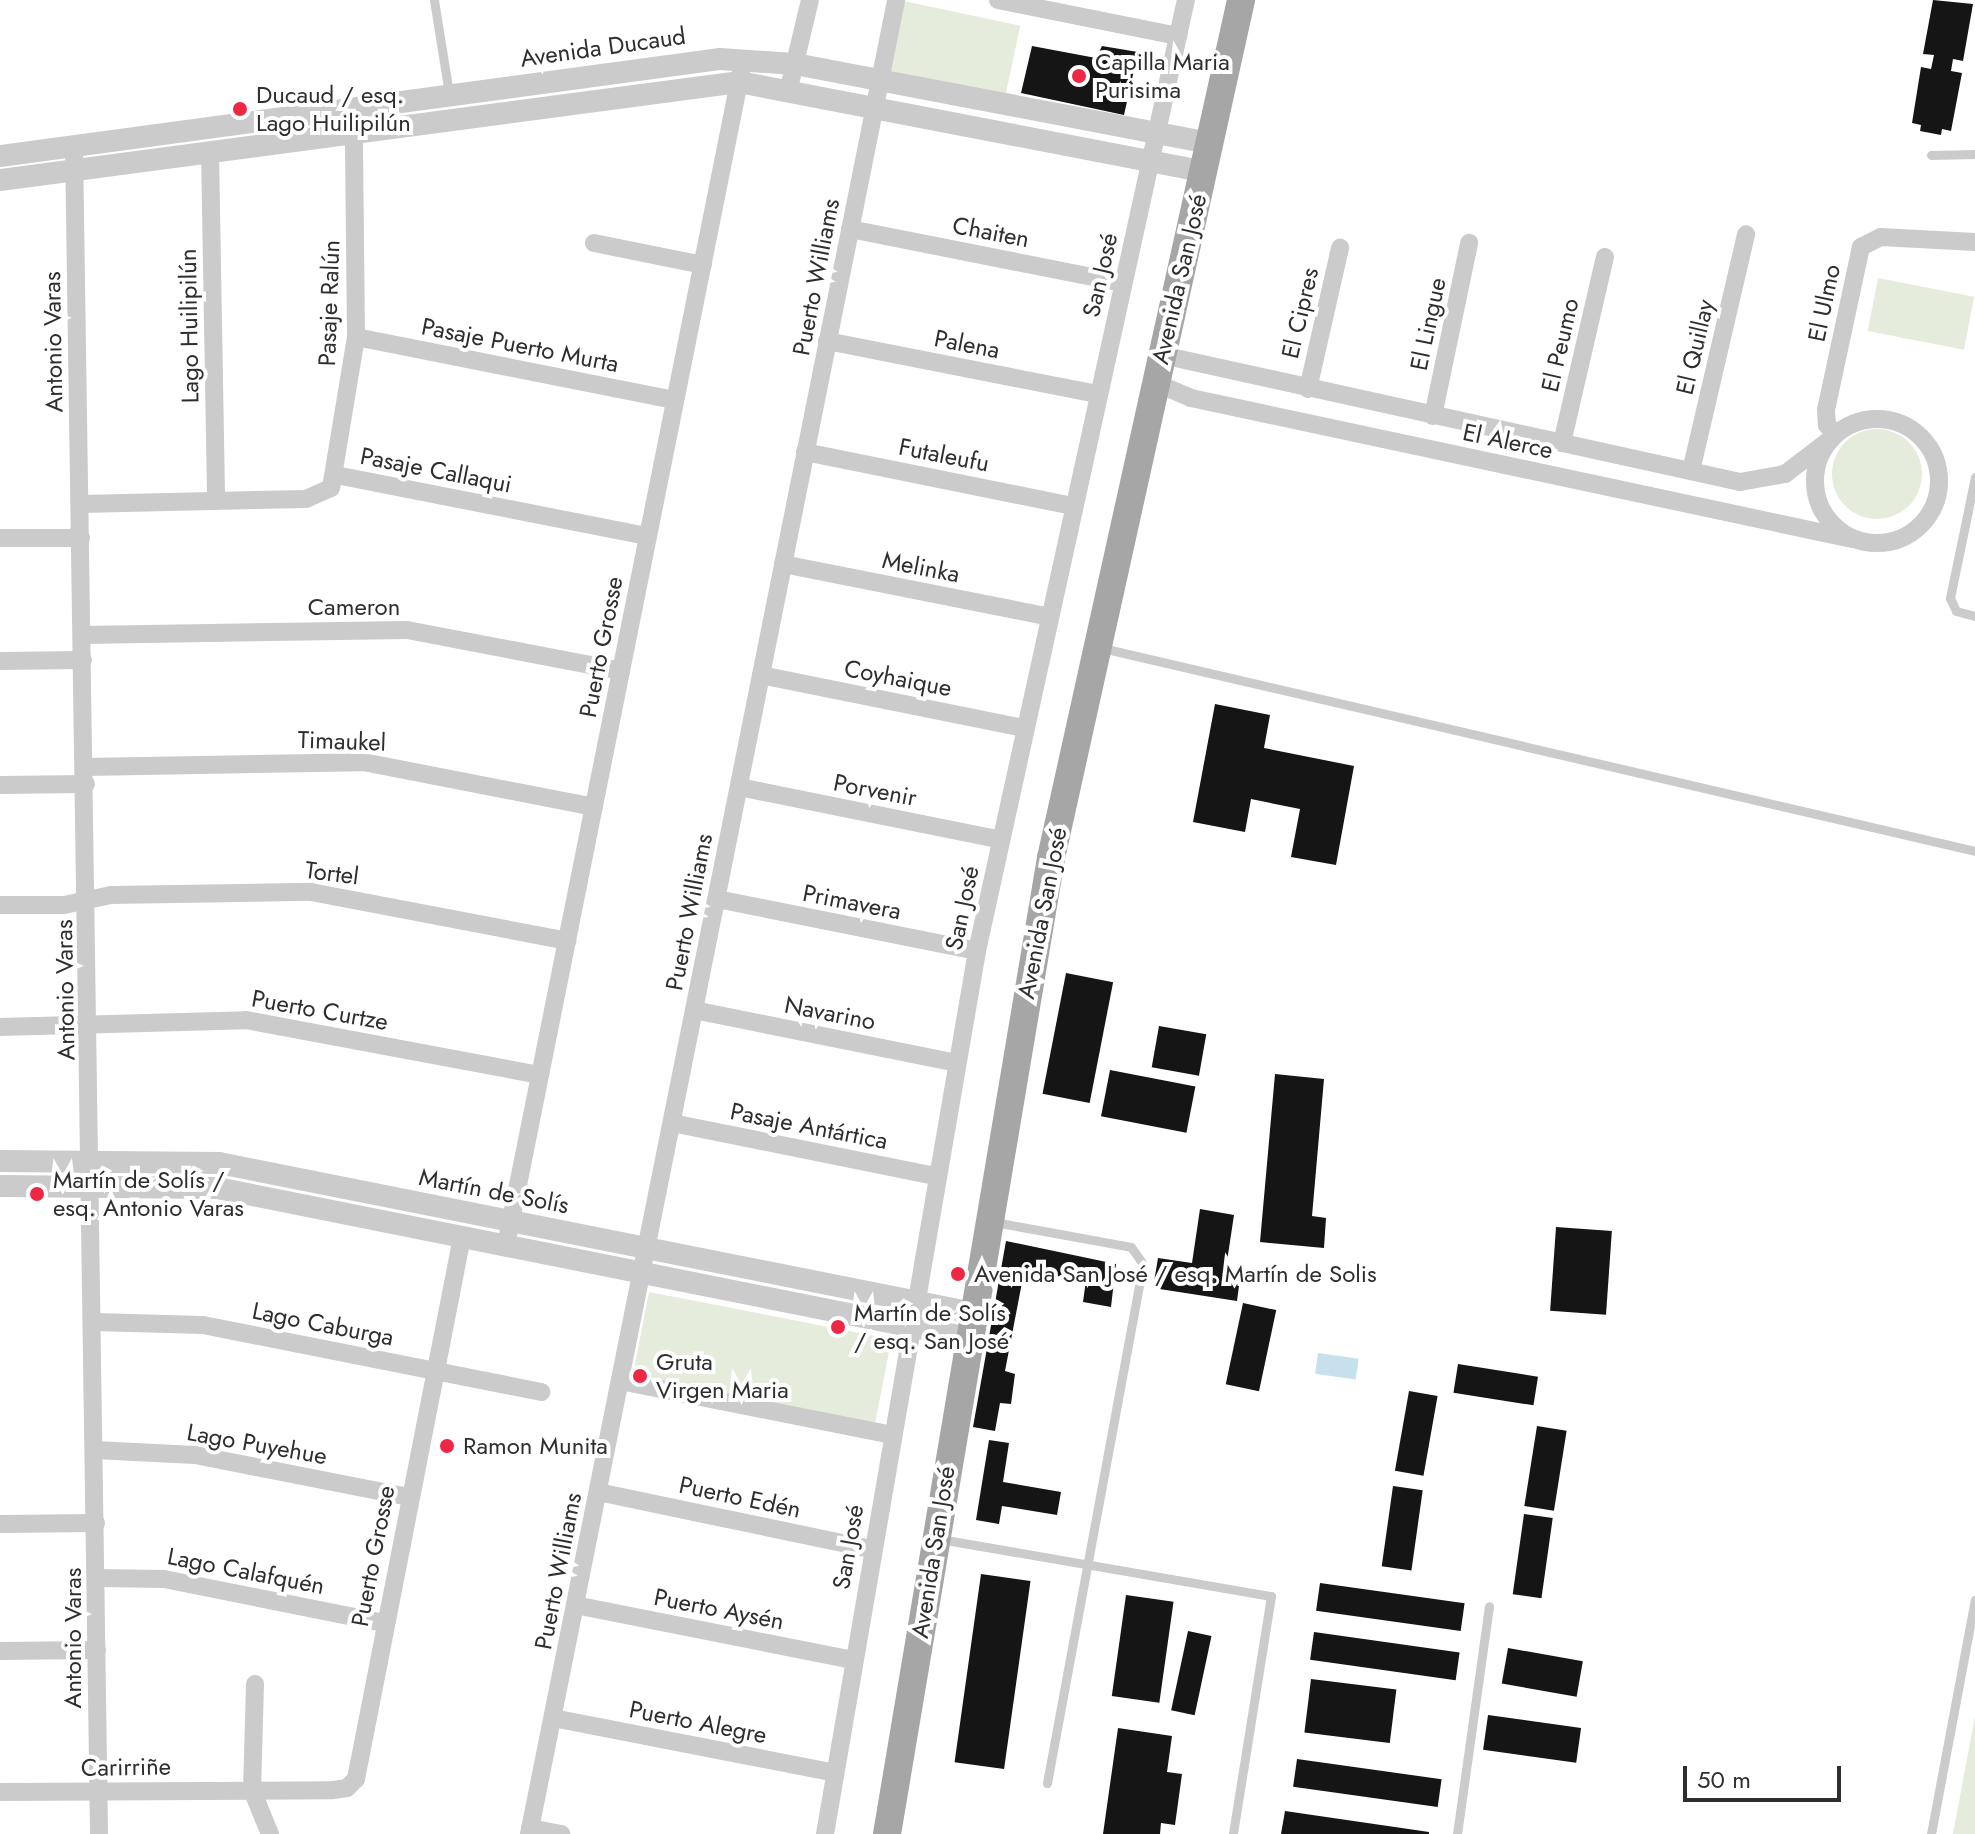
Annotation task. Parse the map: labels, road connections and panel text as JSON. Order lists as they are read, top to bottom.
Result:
{
  "streets": {
    "main road": ["Avenida San José"],
    "street": [
      "Avenida Ducaud",
      "Chaiten",
      "San José",
      "Puerto Williams",
      "Pasaje Ralún",
      "El Ulmo",
      "El Cipres",
      "El Lingue",
      "Lago Huilipilún",
      "Antonio Varas",
      "Palena",
      "Pasaje Puerto Murta",
      "El Peumo",
      "El Quillay",
      "El Alerce",
      "Futaleufu",
      "Pasaje Callaqui",
      "Melinka",
      "Cameron",
      "Puerto Grosse",
      "Coyhaique",
      "Timaukel",
      "Porvenir",
      "Tortel",
      "Primavera",
      "Puerto Curtze",
      "Navarino",
      "Pasaje Antártica",
      "Martín de Solís",
      "Lago Caburga",
      "Lago Puyehue",
      "Puerto Edén",
      "Lago Calafquén",
      "Puerto Aysén",
      "Puerto Alegre",
      "Carirriñe"
    ]
  },
  "crossings": [
    ["Avenida Ducaud", "San José"],
    ["Avenida Ducaud", "Puerto Williams"],
    ["Avenida Ducaud", "Avenida San José"],
    ["Avenida Ducaud", "Pasaje Ralún"],
    ["Avenida Ducaud", "Lago Huilipilún"],
    ["Avenida Ducaud", "Antonio Varas"],
    ["Avenida Ducaud", "Puerto Grosse"],
    ["Chaiten", "San José"],
    ["Chaiten", "Puerto Williams"],
    ["San José", "Palena"],
    ["San José", "Futaleufu"],
    ["San José", "Melinka"],
    ["San José", "Coyhaique"],
    ["San José", "Porvenir"],
    ["San José", "Primavera"],
    ["San José", "Navarino"],
    ["San José", "Pasaje Antártica"],
    ["San José", "Martín de Solís"],
    ["San José", "Puerto Edén"],
    ["San José", "Puerto Aysén"],
    ["San José", "Puerto Alegre"],
    ["Puerto Williams", "Palena"],
    ["Puerto Williams", "Futaleufu"],
    ["Puerto Williams", "Melinka"],
    ["Puerto Williams", "Coyhaique"],
    ["Puerto Williams", "Porvenir"],
    ["Puerto Williams", "Primavera"],
    ["Puerto Williams", "Navarino"],
    ["Puerto Williams", "Pasaje Antártica"],
    ["Puerto Williams", "Martín de Solís"],
    ["Puerto Williams", "Puerto Edén"],
    ["Puerto Williams", "Puerto Aysén"],
    ["Puerto Williams", "Puerto Alegre"],
    ["Avenida San José", "El Alerce"],
    ["Avenida San José", "Martín de Solís"],
    ["Pasaje Ralún", "Pasaje Puerto Murta"],
    ["Pasaje Ralún", "Pasaje Callaqui"],
    ["El Ulmo", "El Alerce"],
    ["El Cipres", "El Alerce"],
    ["El Lingue", "El Alerce"],
    ["Lago Huilipilún", "Pasaje Callaqui"],
    ["Antonio Varas", "Pasaje Callaqui"],
    ["Antonio Varas", "Cameron"],
    ["Antonio Varas", "Timaukel"],
    ["Antonio Varas", "Tortel"],
    ["Antonio Varas", "Puerto Curtze"],
    ["Antonio Varas", "Martín de Solís"],
    ["Antonio Varas", "Lago Caburga"],
    ["Antonio Varas", "Lago Puyehue"],
    ["Antonio Varas", "Lago Calafquén"],
    ["Antonio Varas", "Carirriñe"],
    ["Pasaje Puerto Murta", "Puerto Grosse"],
    ["El Peumo", "El Alerce"],
    ["El Quillay", "El Alerce"],
    ["Pasaje Callaqui", "Puerto Grosse"],
    ["Cameron", "Puerto Grosse"],
    ["Puerto Grosse", "Timaukel"],
    ["Puerto Grosse", "Tortel"],
    ["Puerto Grosse", "Puerto Curtze"],
    ["Puerto Grosse", "Martín de Solís"],
    ["Puerto Grosse", "Lago Caburga"],
    ["Puerto Grosse", "Lago Puyehue"],
    ["Puerto Grosse", "Lago Calafquén"],
    ["Puerto Grosse", "Carirriñe"]
  ],
  "places": [
    "Capilla Maria Purisima",
    "Ducaud / esq. Lago Huilipilún",
    "Martín de Solís / esq. Antonio Varas",
    "Avenida San José / esq. Martín de Solis",
    "Martín de Solís / esq. San José",
    "Gruta Virgen Maria",
    "Ramon Munita"
  ],
  "scale_bar": "50 m"
}
